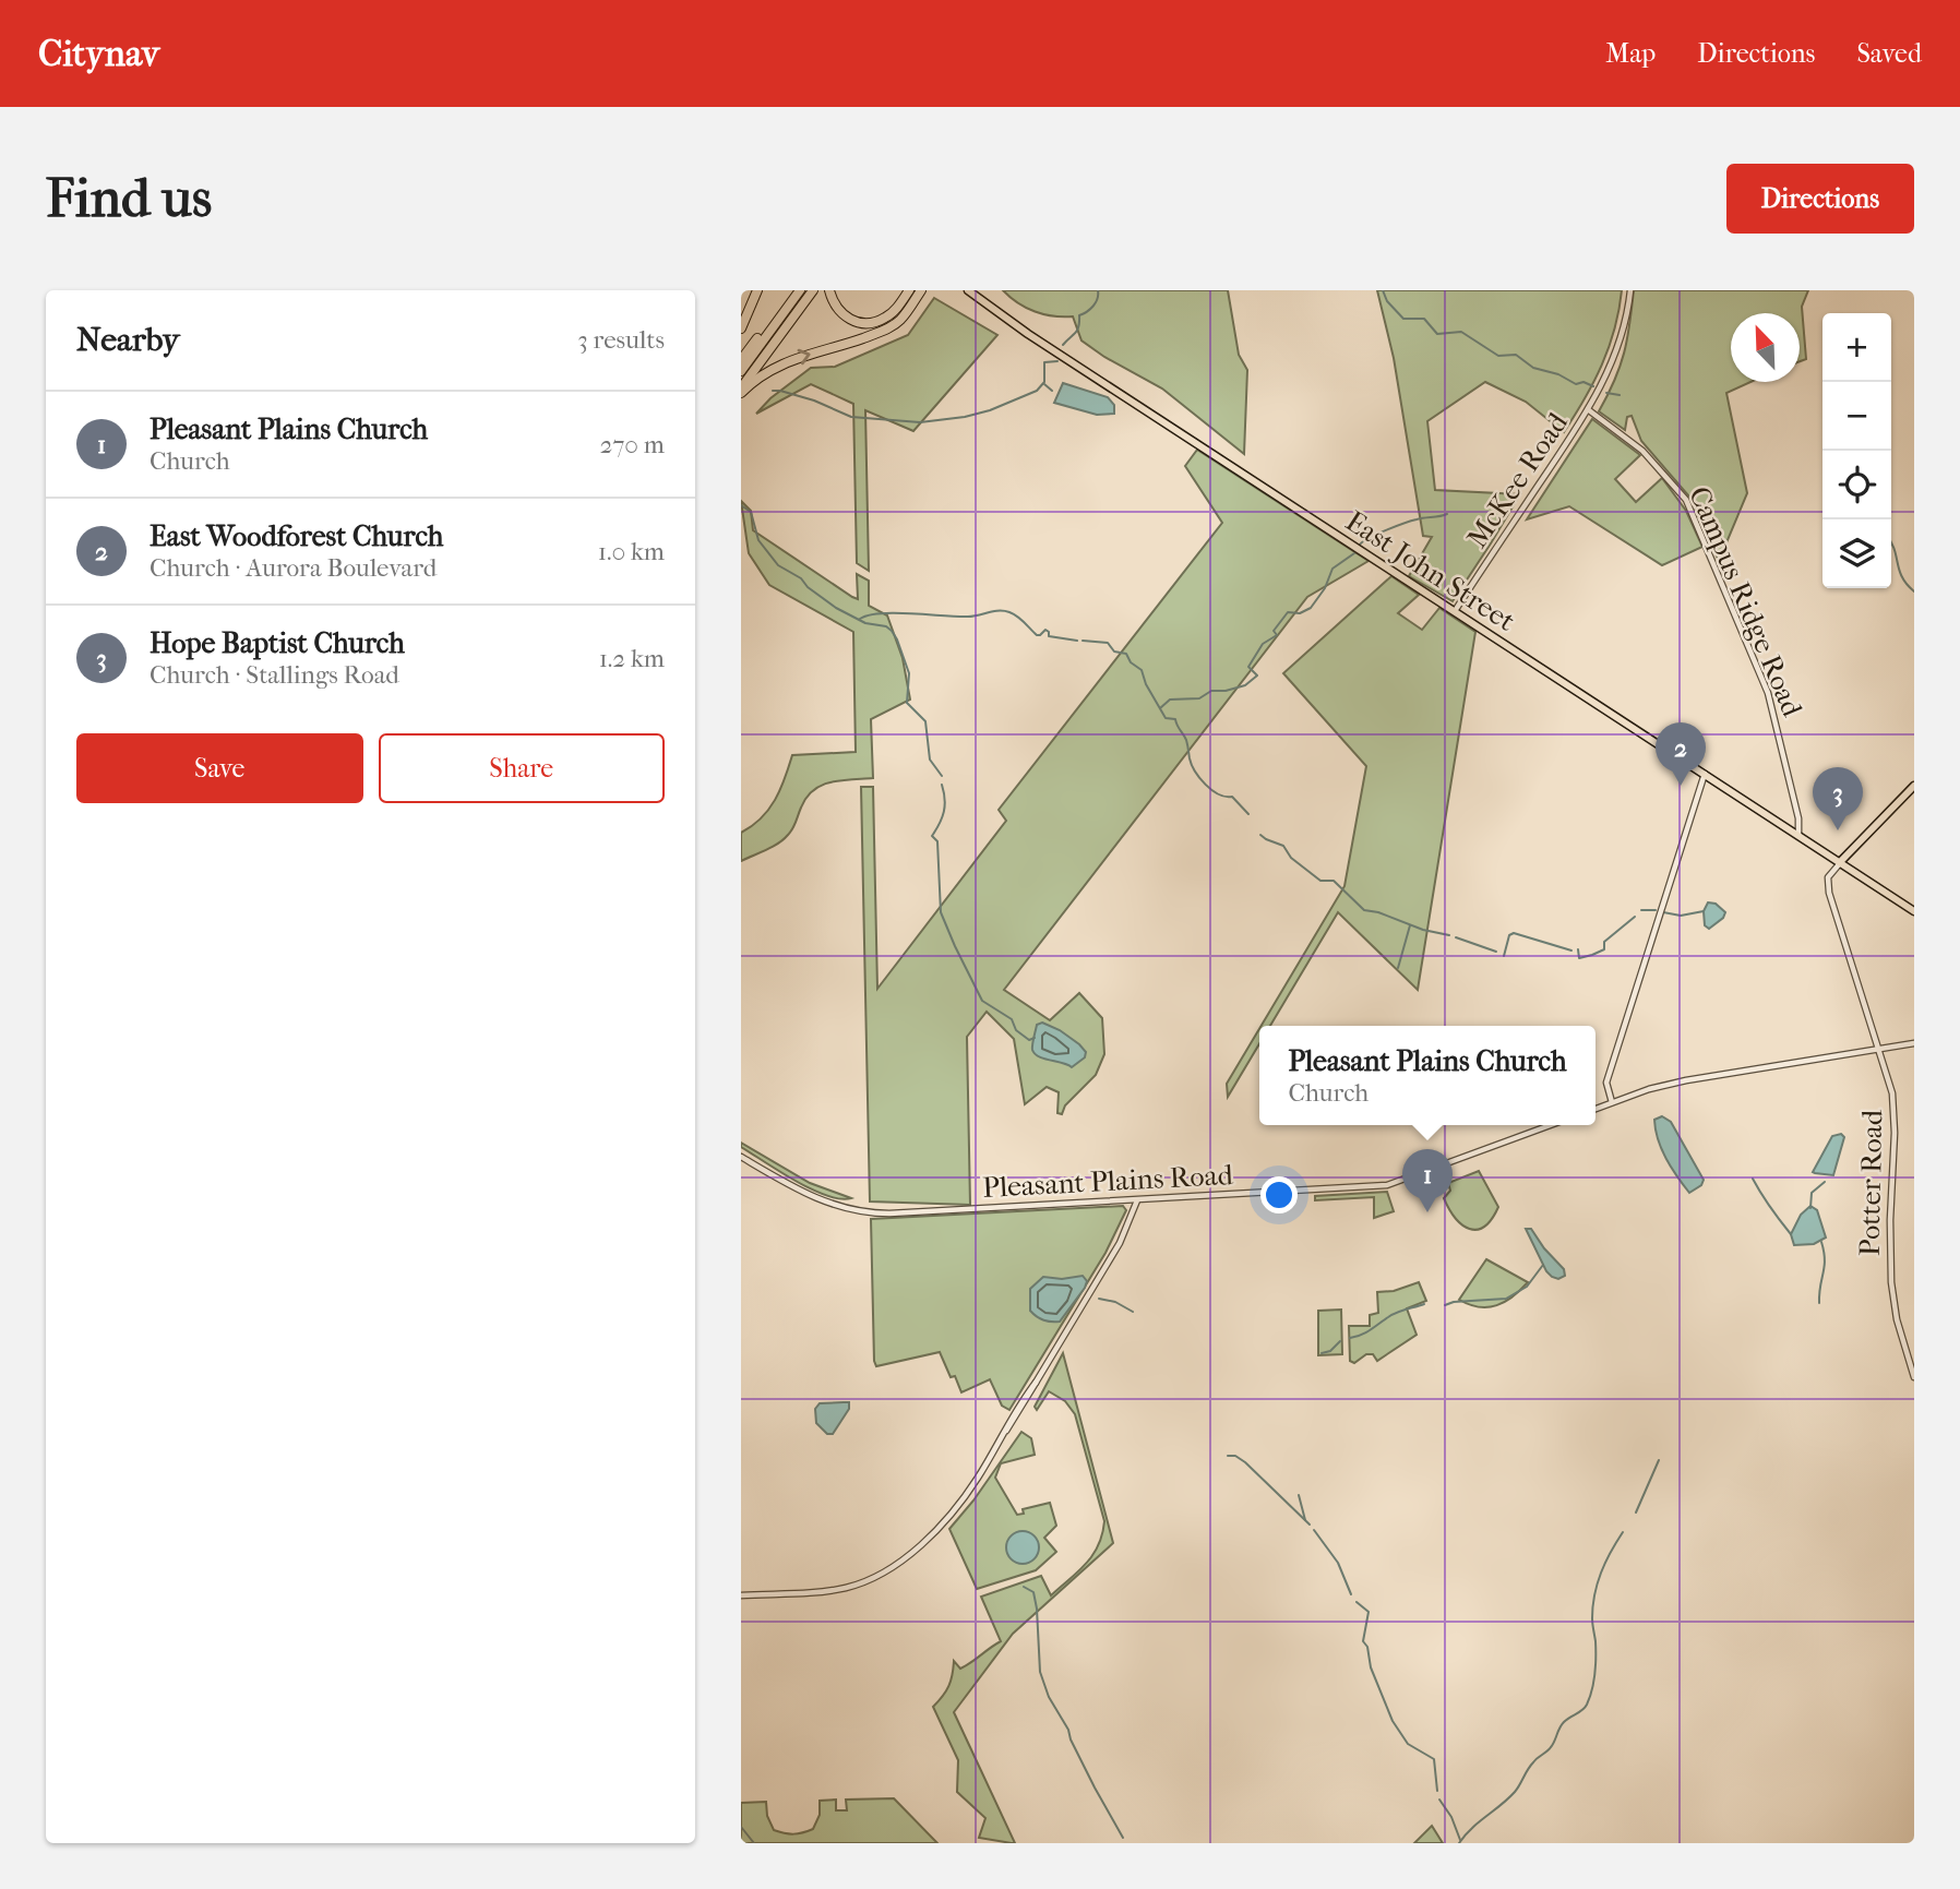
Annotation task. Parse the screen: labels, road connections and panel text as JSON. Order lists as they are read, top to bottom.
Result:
{
  "streets": {
    "main road": ["East John Street"],
    "street": [
      "McKee Road",
      "Campus Ridge Road",
      "Pleasant Plains Road",
      "Potter Road"
    ]
  },
  "crossings": [
    ["McKee Road", "East John Street"],
    ["McKee Road", "Campus Ridge Road"],
    ["East John Street", "Campus Ridge Road"],
    ["East John Street", "Potter Road"]
  ],
  "north": "top left",
  "page": {
    "header": "Citynav",
    "nav": ["Map", "Directions", "Saved"],
    "buttons": [
      "Directions",
      ["Save", "Share"]
    ],
    "title": "Find us",
    "heading": ["Nearby", "3 results"],
    "map_buttons": ["+", "−"],
    "list": [
      {
        "mark": "1",
        "name": "Pleasant Plains Church",
        "note": "Church",
        "value": "270 m"
      },
      {
        "mark": "2",
        "name": "East Woodforest Church",
        "note": "Church · Aurora Boulevard",
        "value": "1.0 km"
      },
      {
        "mark": "3",
        "name": "Hope Baptist Church",
        "note": "Church · Stallings Road",
        "value": "1.2 km"
      }
    ],
    "pins": ["2", "3", "1"],
    "popup": ["Pleasant Plains Church", "Church"]
  }
}
